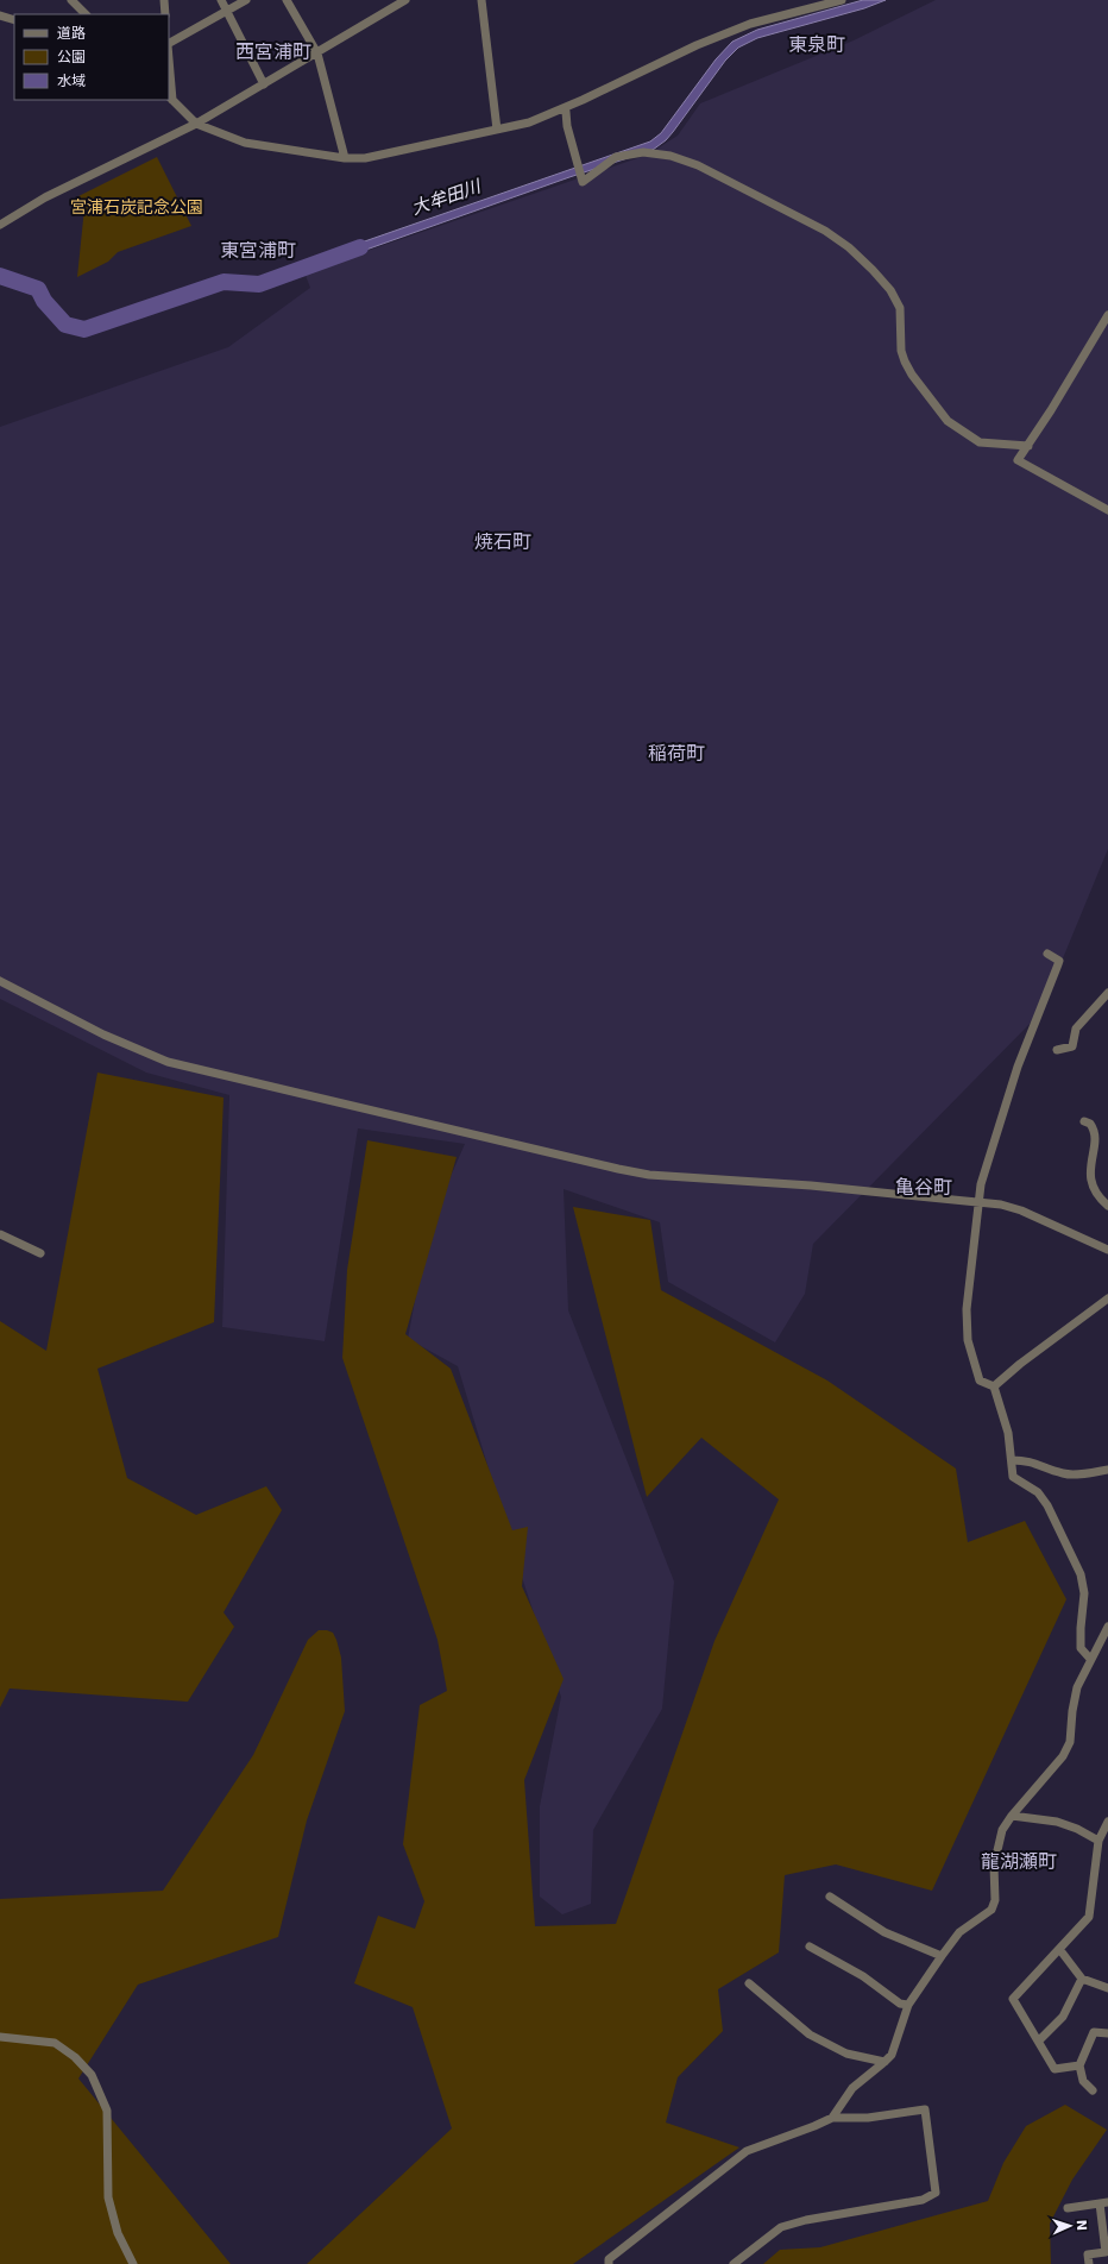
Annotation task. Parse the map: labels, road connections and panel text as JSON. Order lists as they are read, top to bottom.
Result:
{
  "districts": [
    "東泉町",
    "西宮浦町",
    "東宮浦町",
    "焼石町",
    "稲荷町",
    "亀谷町",
    "龍湖瀬町"
  ],
  "water": ["大牟田川"],
  "parks": ["宮浦石炭記念公園"],
  "legend": ["道路", "公園", "水域"],
  "north": "right"
}
